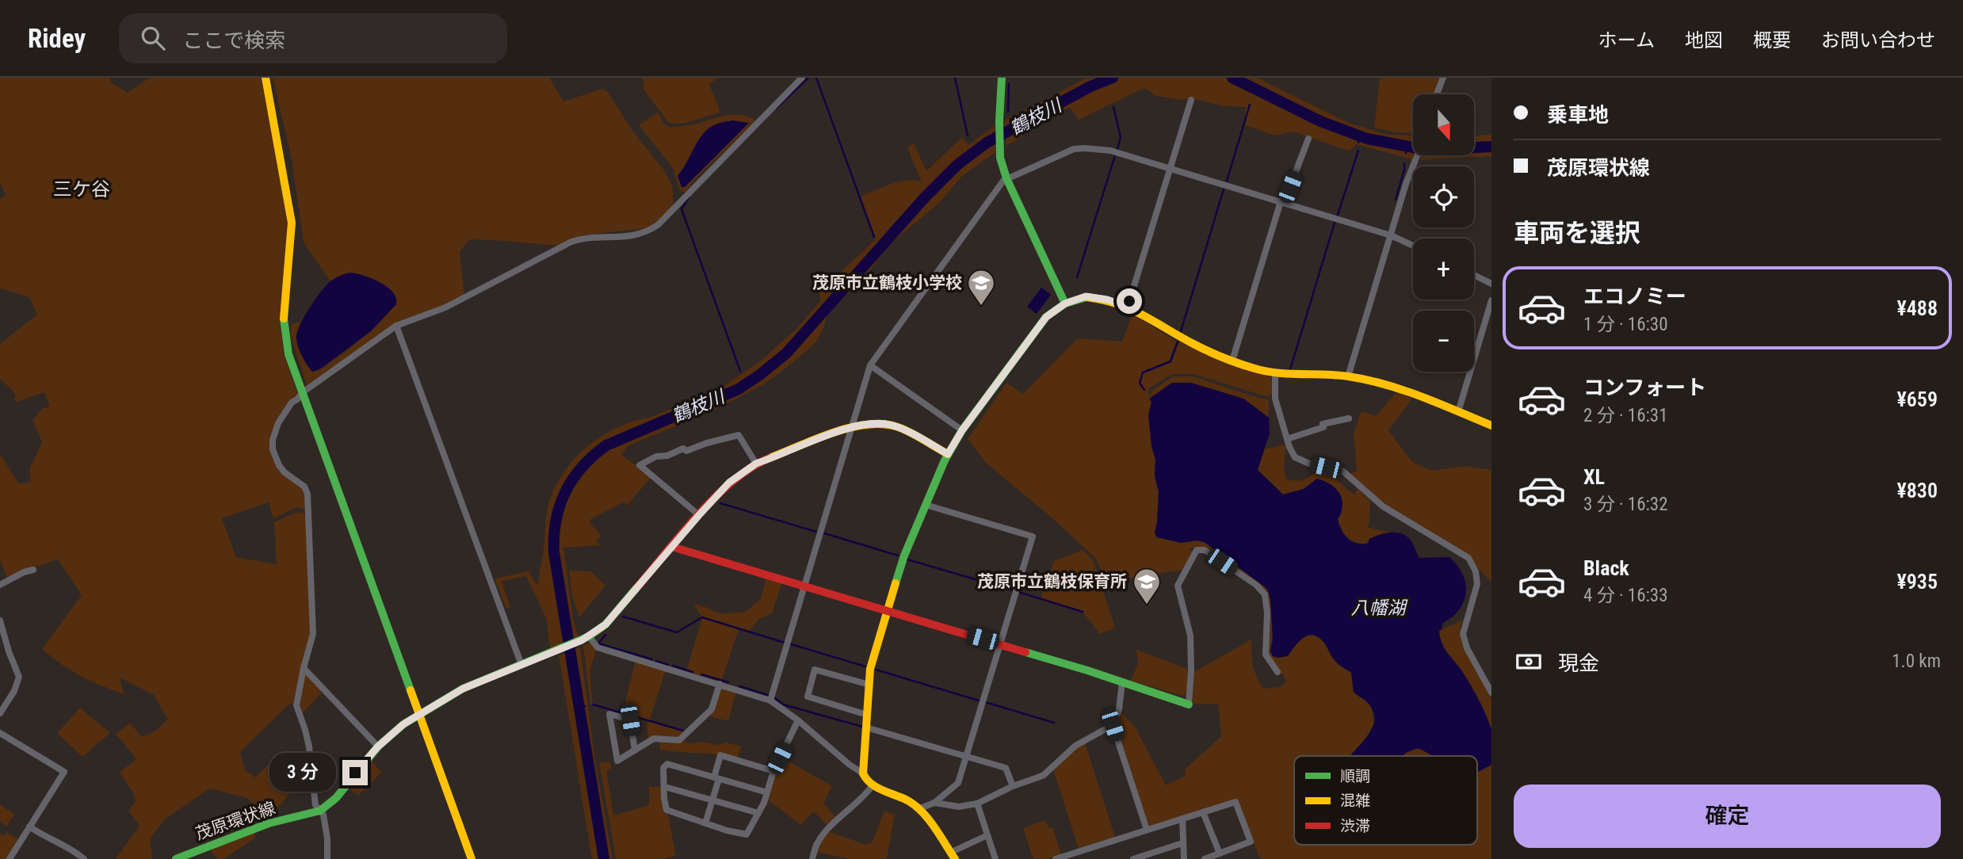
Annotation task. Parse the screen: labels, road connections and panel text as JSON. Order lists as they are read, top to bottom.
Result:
{
  "streets": {
    "street": ["茂原環状線"]
  },
  "districts": ["三ケ谷"],
  "water": ["鶴枝川", "八幡湖"],
  "places": {
    "school or university": ["茂原市立鶴枝小学校", "茂原市立鶴枝保育所"]
  },
  "legend": ["順調", "混雑", "渋滞"],
  "north": "bottom",
  "page": {
    "header": "Ridey",
    "search": "ここで検索",
    "nav": [
      "ホーム",
      "地図",
      "概要",
      "お問い合わせ"
    ],
    "banner": ["乗車地", "茂原環状線"],
    "map_buttons": ["+", "−"],
    "heading": "車両を選択",
    "list": [
      {
        "name": "エコノミー",
        "note": "1 分 · 16:30",
        "value": "¥488"
      },
      {
        "name": "コンフォート",
        "note": "2 分 · 16:31",
        "value": "¥659"
      },
      {
        "name": "XL",
        "note": "3 分 · 16:32",
        "value": "¥830"
      },
      {
        "name": "Black",
        "note": "4 分 · 16:33",
        "value": "¥935"
      }
    ],
    "pay": ["現金", "1.0 km"],
    "bubble": "3 分",
    "buttons": "確定"
  }
}
